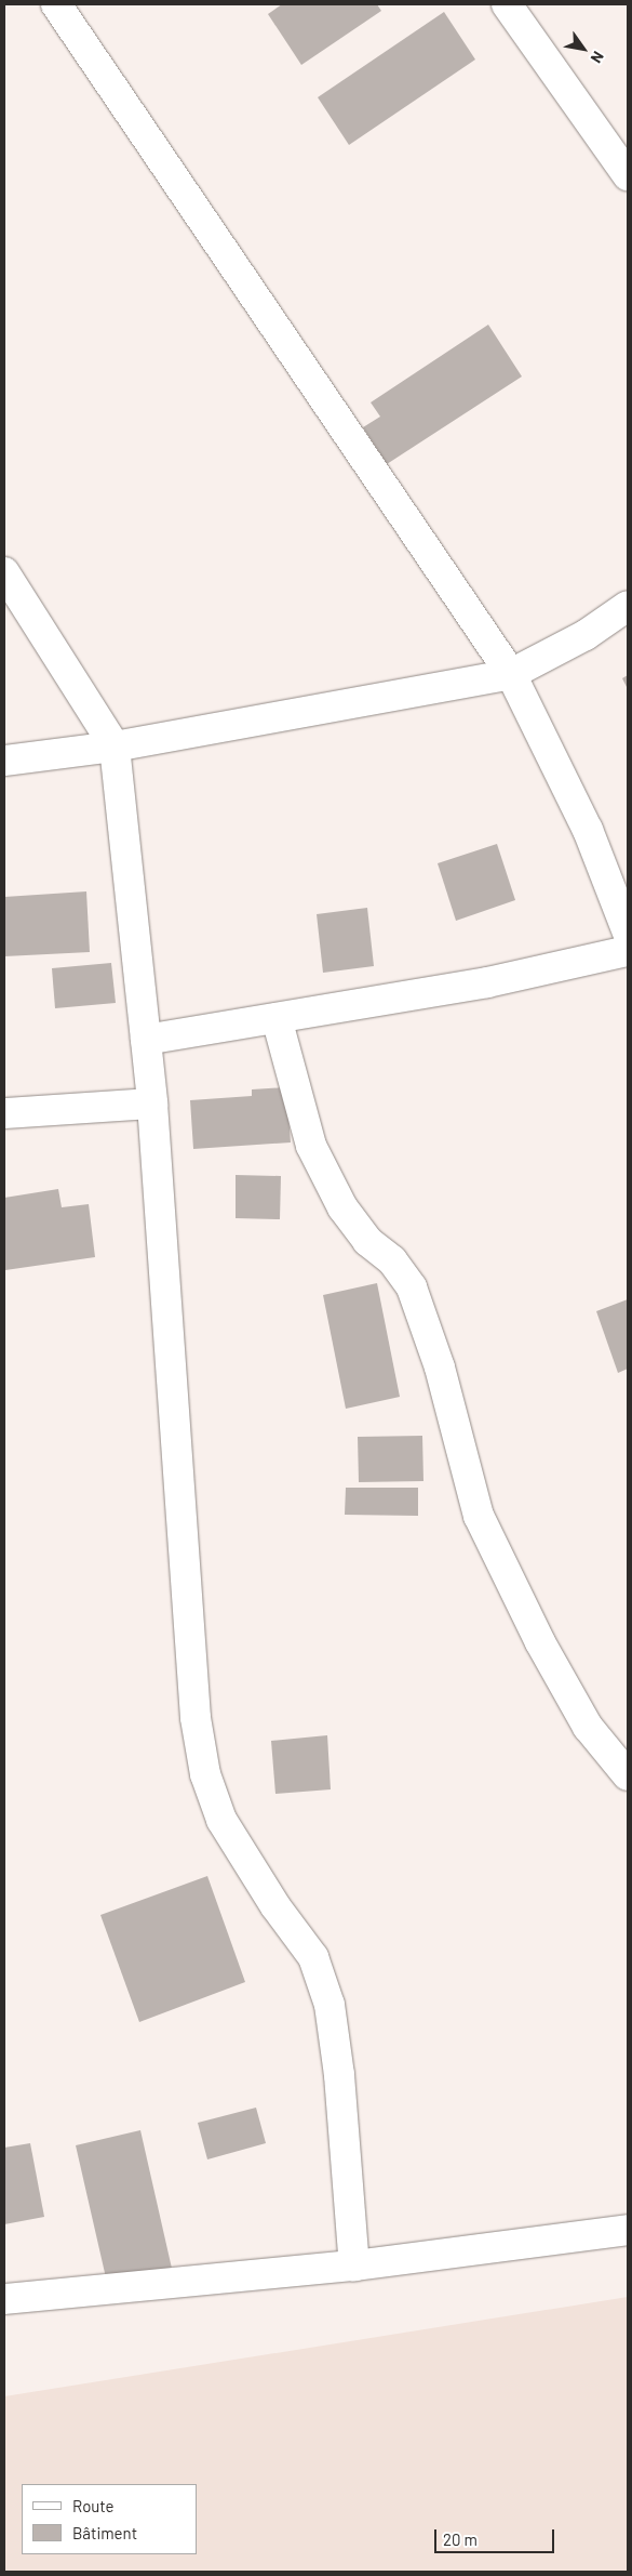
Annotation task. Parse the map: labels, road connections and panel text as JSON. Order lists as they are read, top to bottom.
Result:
{
  "legend": ["Route", "Bâtiment"],
  "scale_bar": "20 m",
  "north": "bottom right"
}
